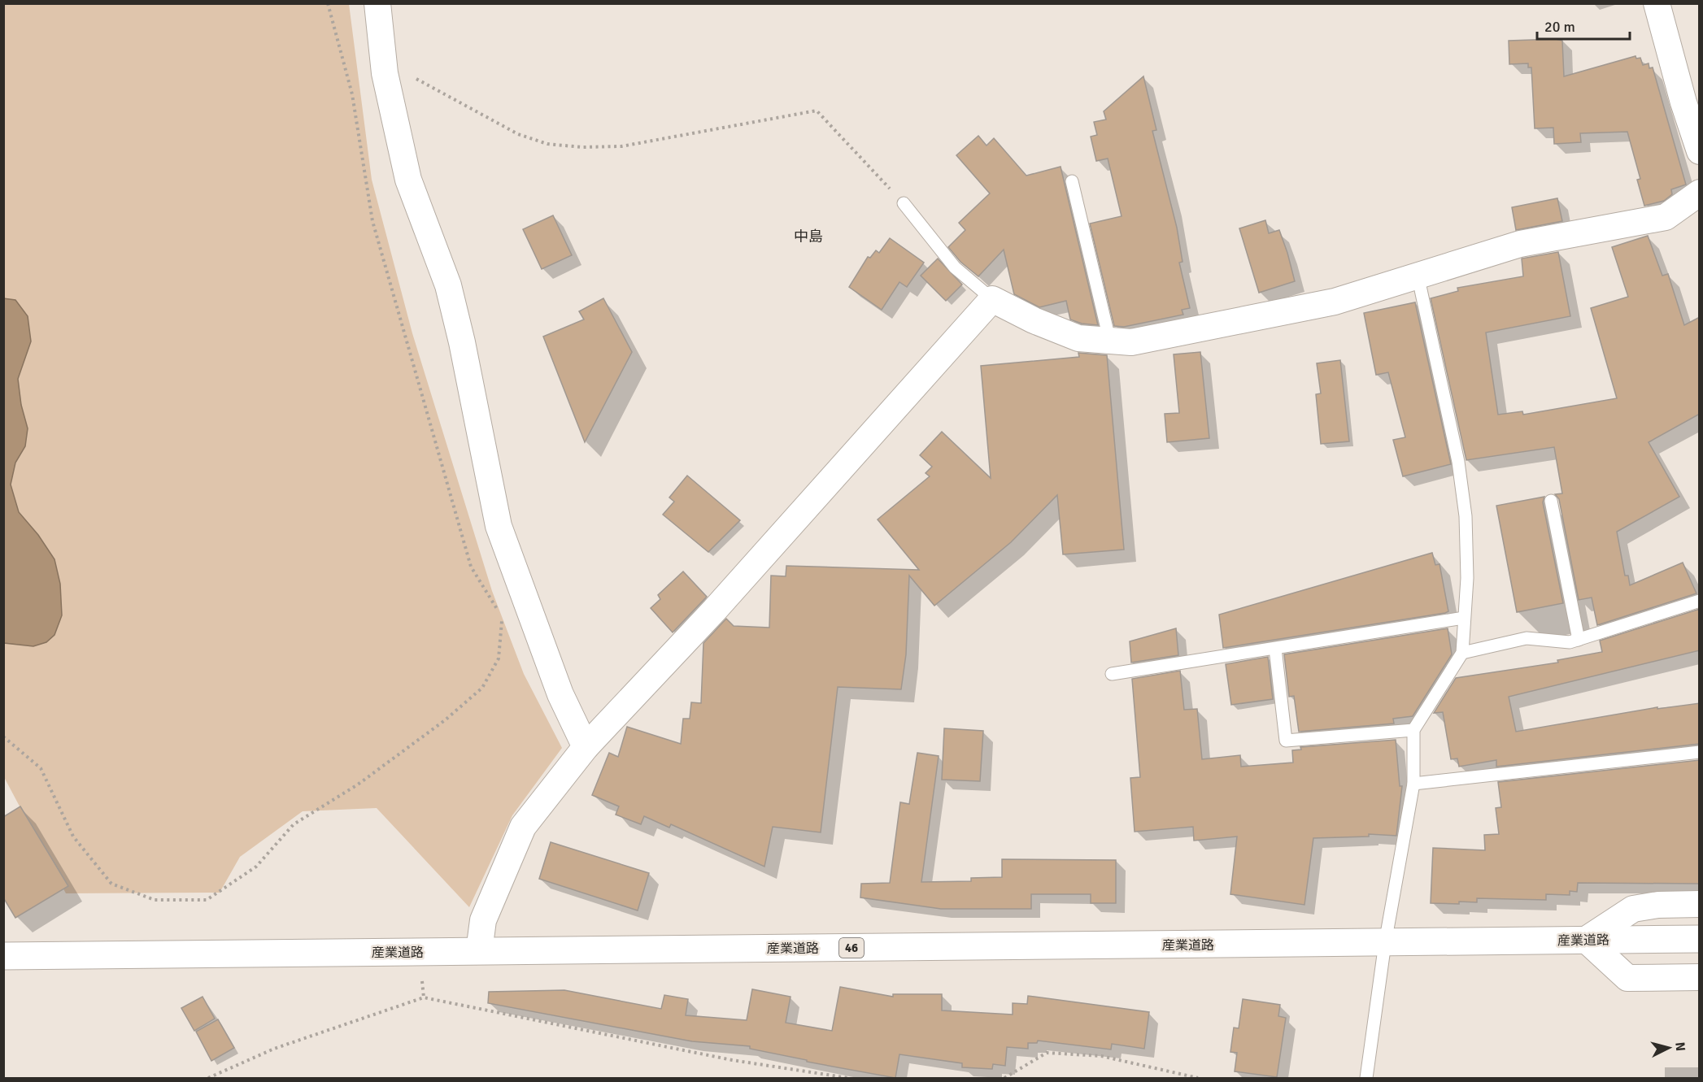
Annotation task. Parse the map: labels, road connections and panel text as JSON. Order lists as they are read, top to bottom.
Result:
{
  "streets": {
    "main road": ["産業道路", "46"]
  },
  "districts": ["中島"],
  "scale_bar": "20 m",
  "north": "right"
}
